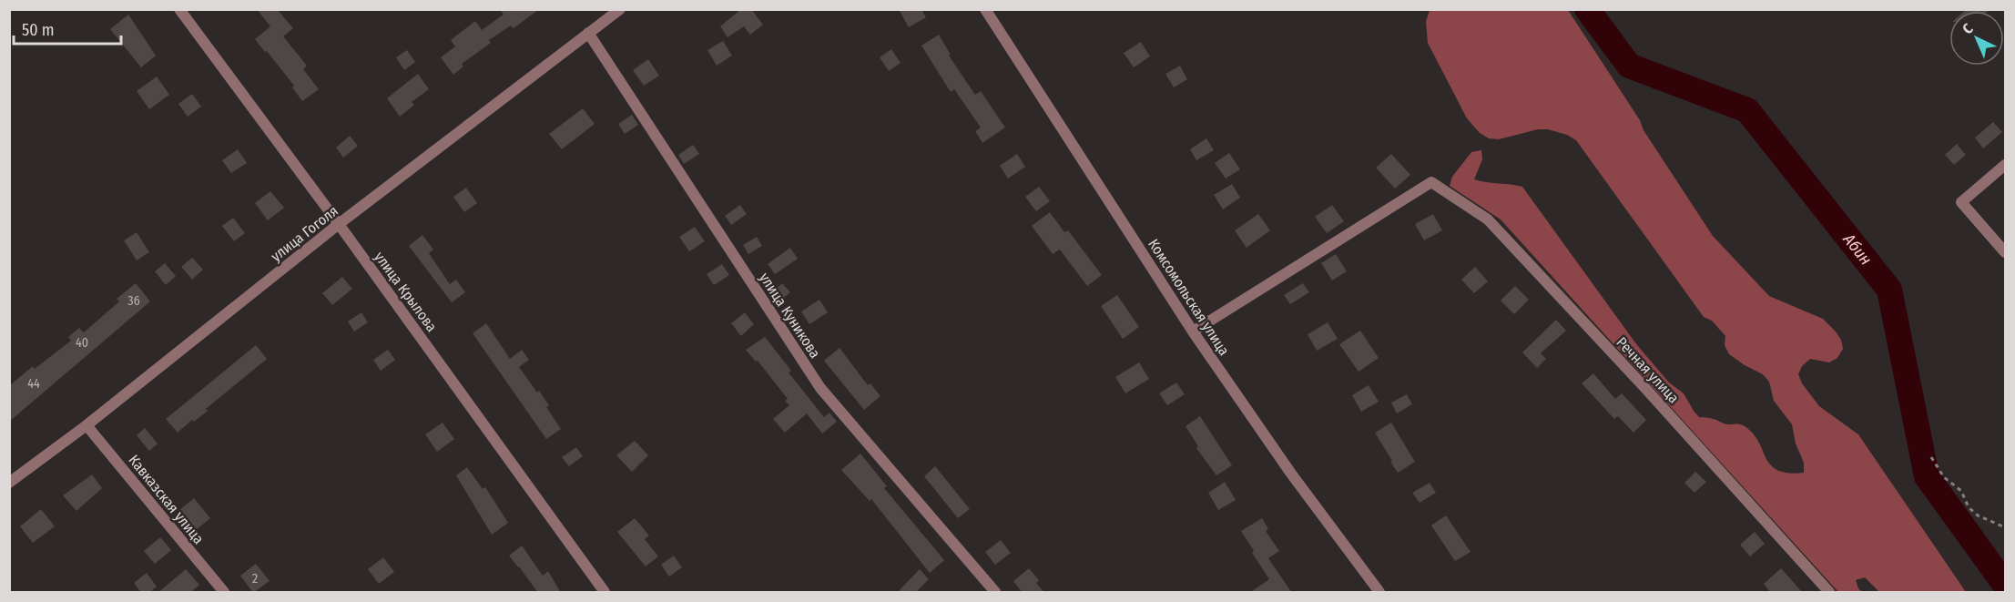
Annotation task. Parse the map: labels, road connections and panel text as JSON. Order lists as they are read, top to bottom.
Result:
{
  "streets": {
    "street": [
      "улица Гоголя",
      "улица Крылова",
      "Комсомольская улица",
      "улица Куникова",
      "Речная улица",
      "Кавказская улица"
    ]
  },
  "crossings": [
    ["улица Гоголя", "улица Крылова"],
    ["улица Гоголя", "улица Куникова"],
    ["улица Гоголя", "Кавказская улица"],
    ["Комсомольская улица", "Речная улица"]
  ],
  "water": ["Абин"],
  "house_numbers": [
    "36",
    "40",
    "44",
    "2"
  ],
  "scale_bar": "50 m",
  "north": "top left"
}
